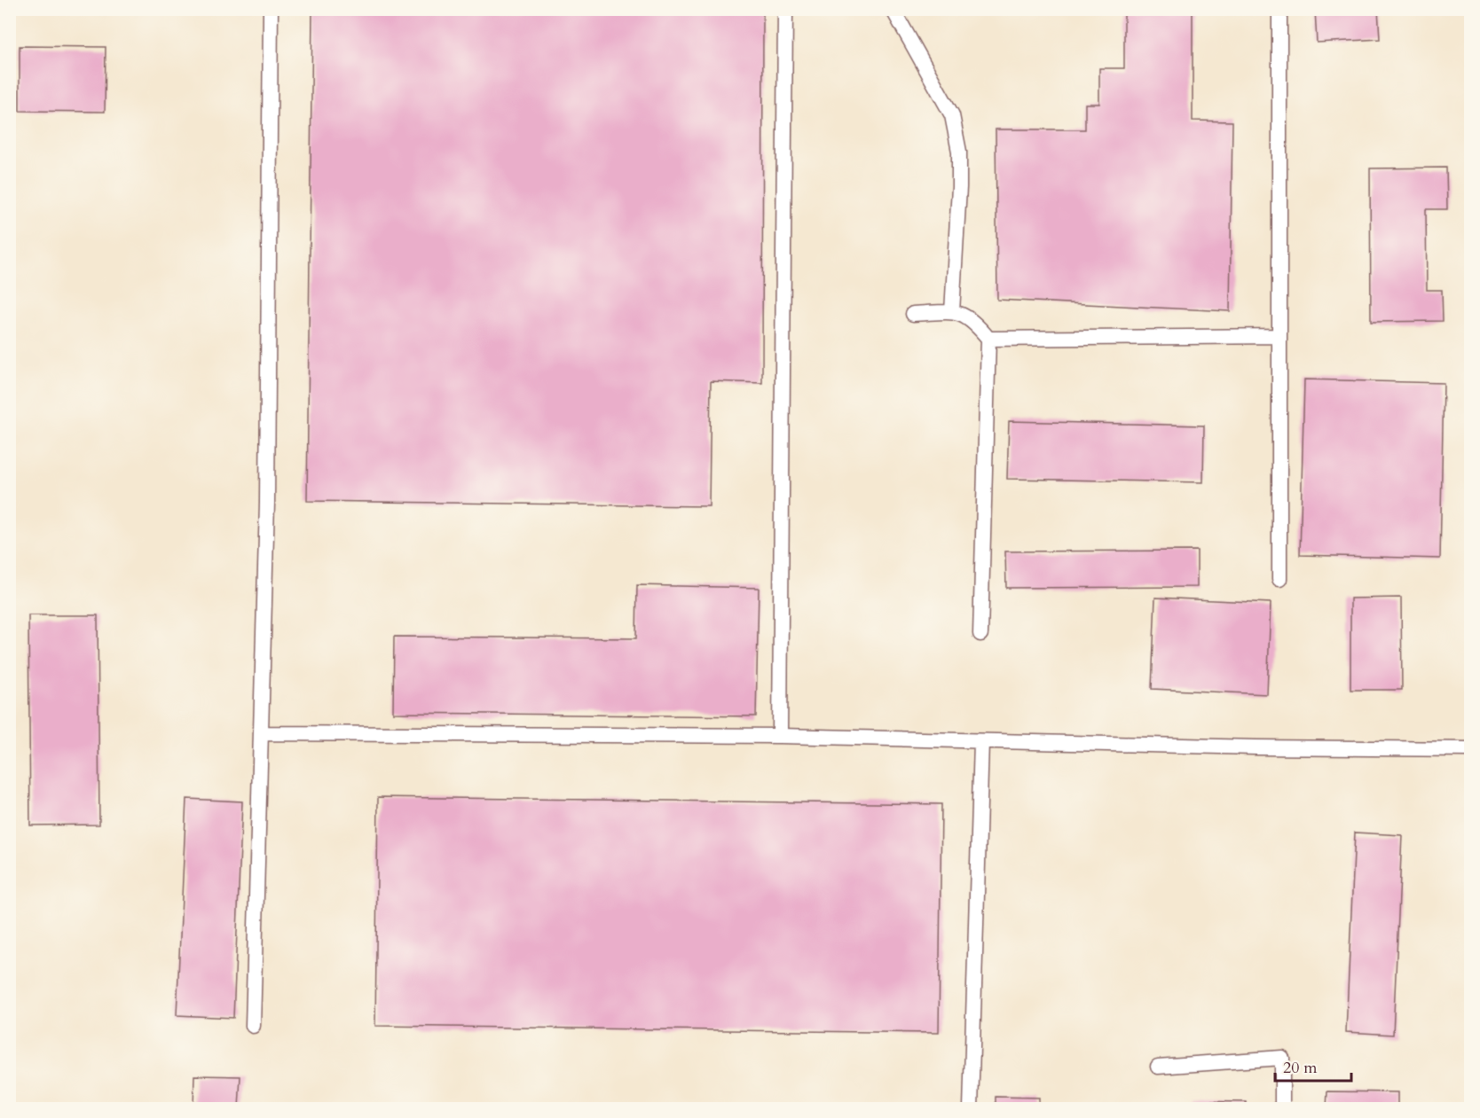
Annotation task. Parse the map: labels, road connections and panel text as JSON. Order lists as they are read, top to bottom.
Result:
{
  "scale_bar": "20 m"
}
